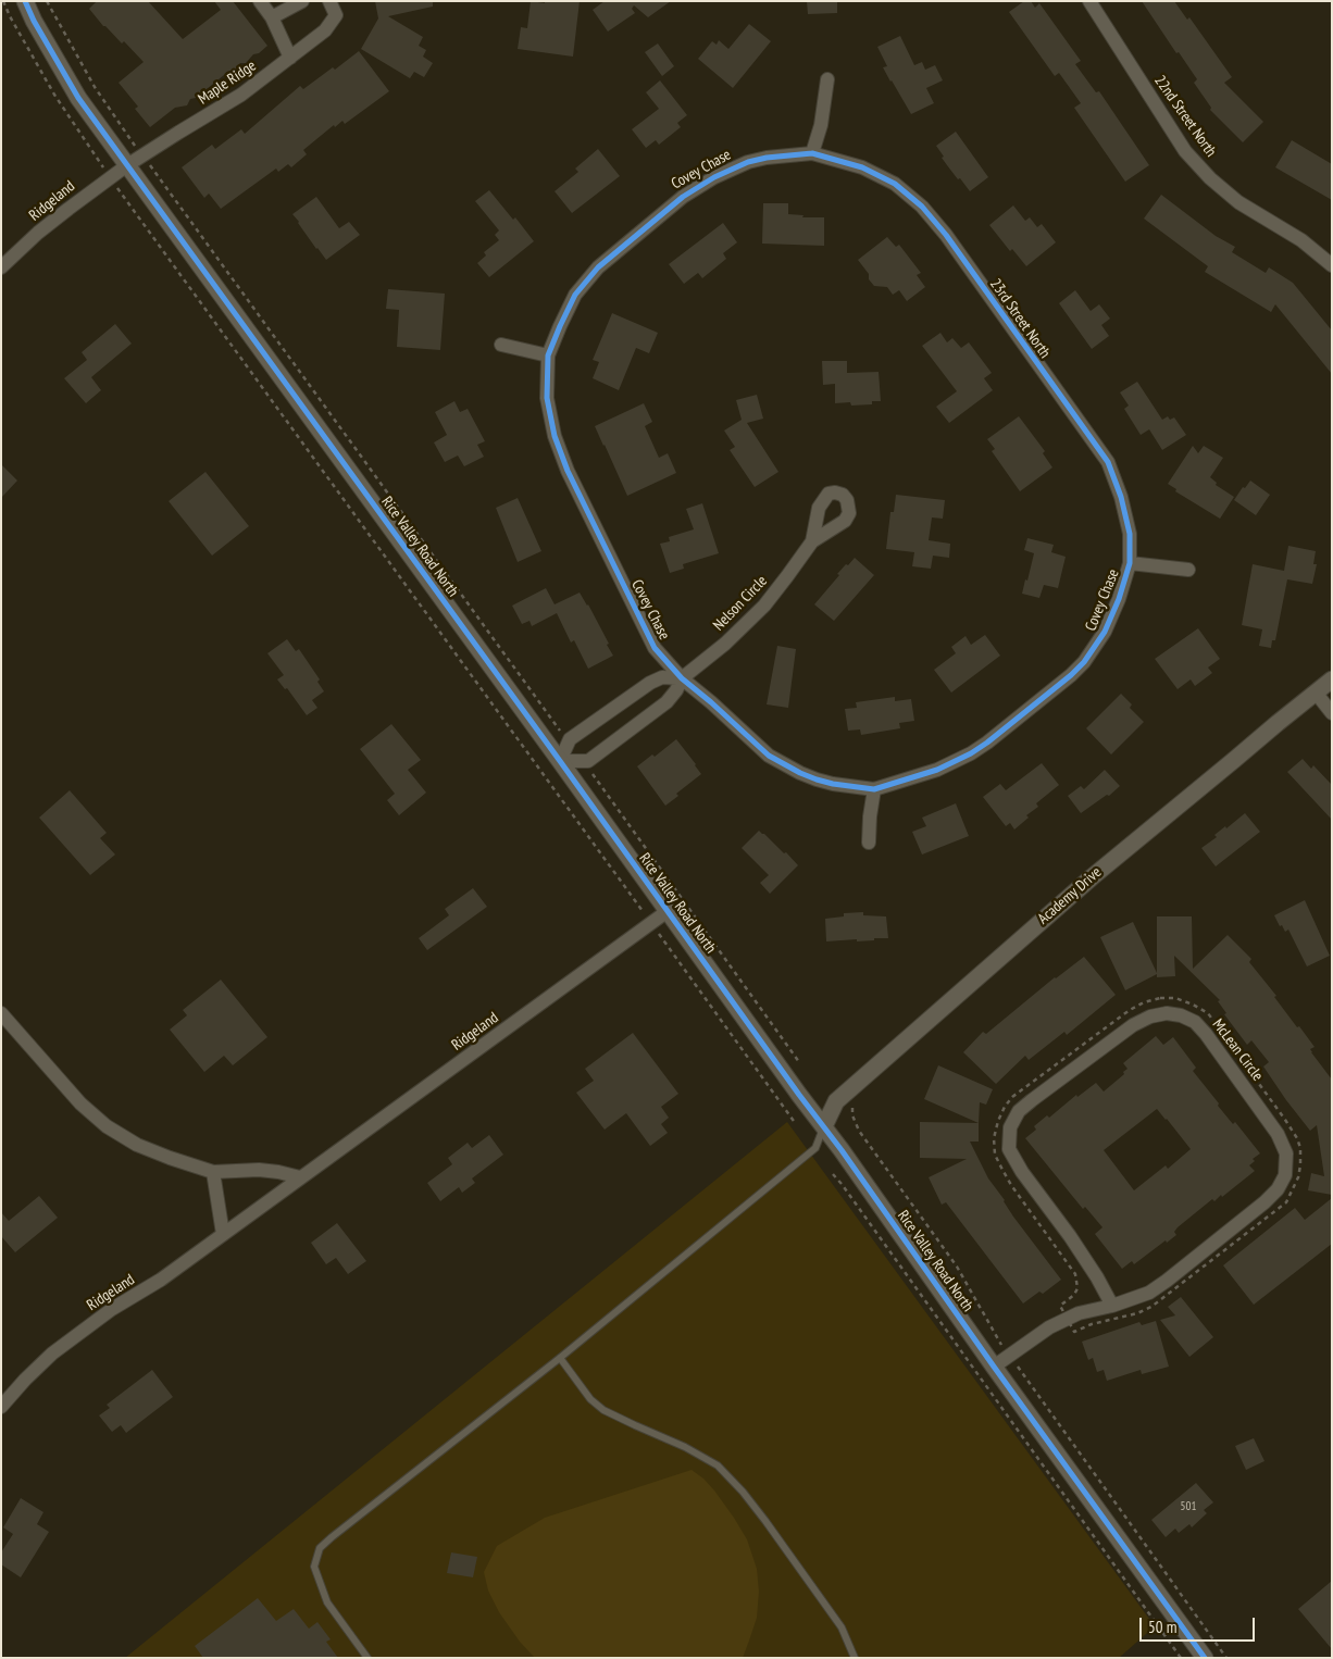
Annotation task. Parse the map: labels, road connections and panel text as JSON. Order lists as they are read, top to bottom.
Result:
{
  "streets": {
    "street": [
      "Maple Ridge",
      "22nd Street North",
      "Covey Chase",
      "Ridgeland",
      "23rd Street North",
      "Rice Valley Road North",
      "Nelson Circle",
      "Academy Drive",
      "McLean Circle"
    ]
  },
  "crossings": [
    ["Maple Ridge", "Ridgeland"],
    ["Maple Ridge", "Rice Valley Road North"],
    ["Covey Chase", "23rd Street North"],
    ["Covey Chase", "Nelson Circle"],
    ["Ridgeland", "Rice Valley Road North"],
    ["Rice Valley Road North", "Academy Drive"],
    ["Rice Valley Road North", "McLean Circle"]
  ],
  "house_numbers": ["501"],
  "scale_bar": "50 m"
}
